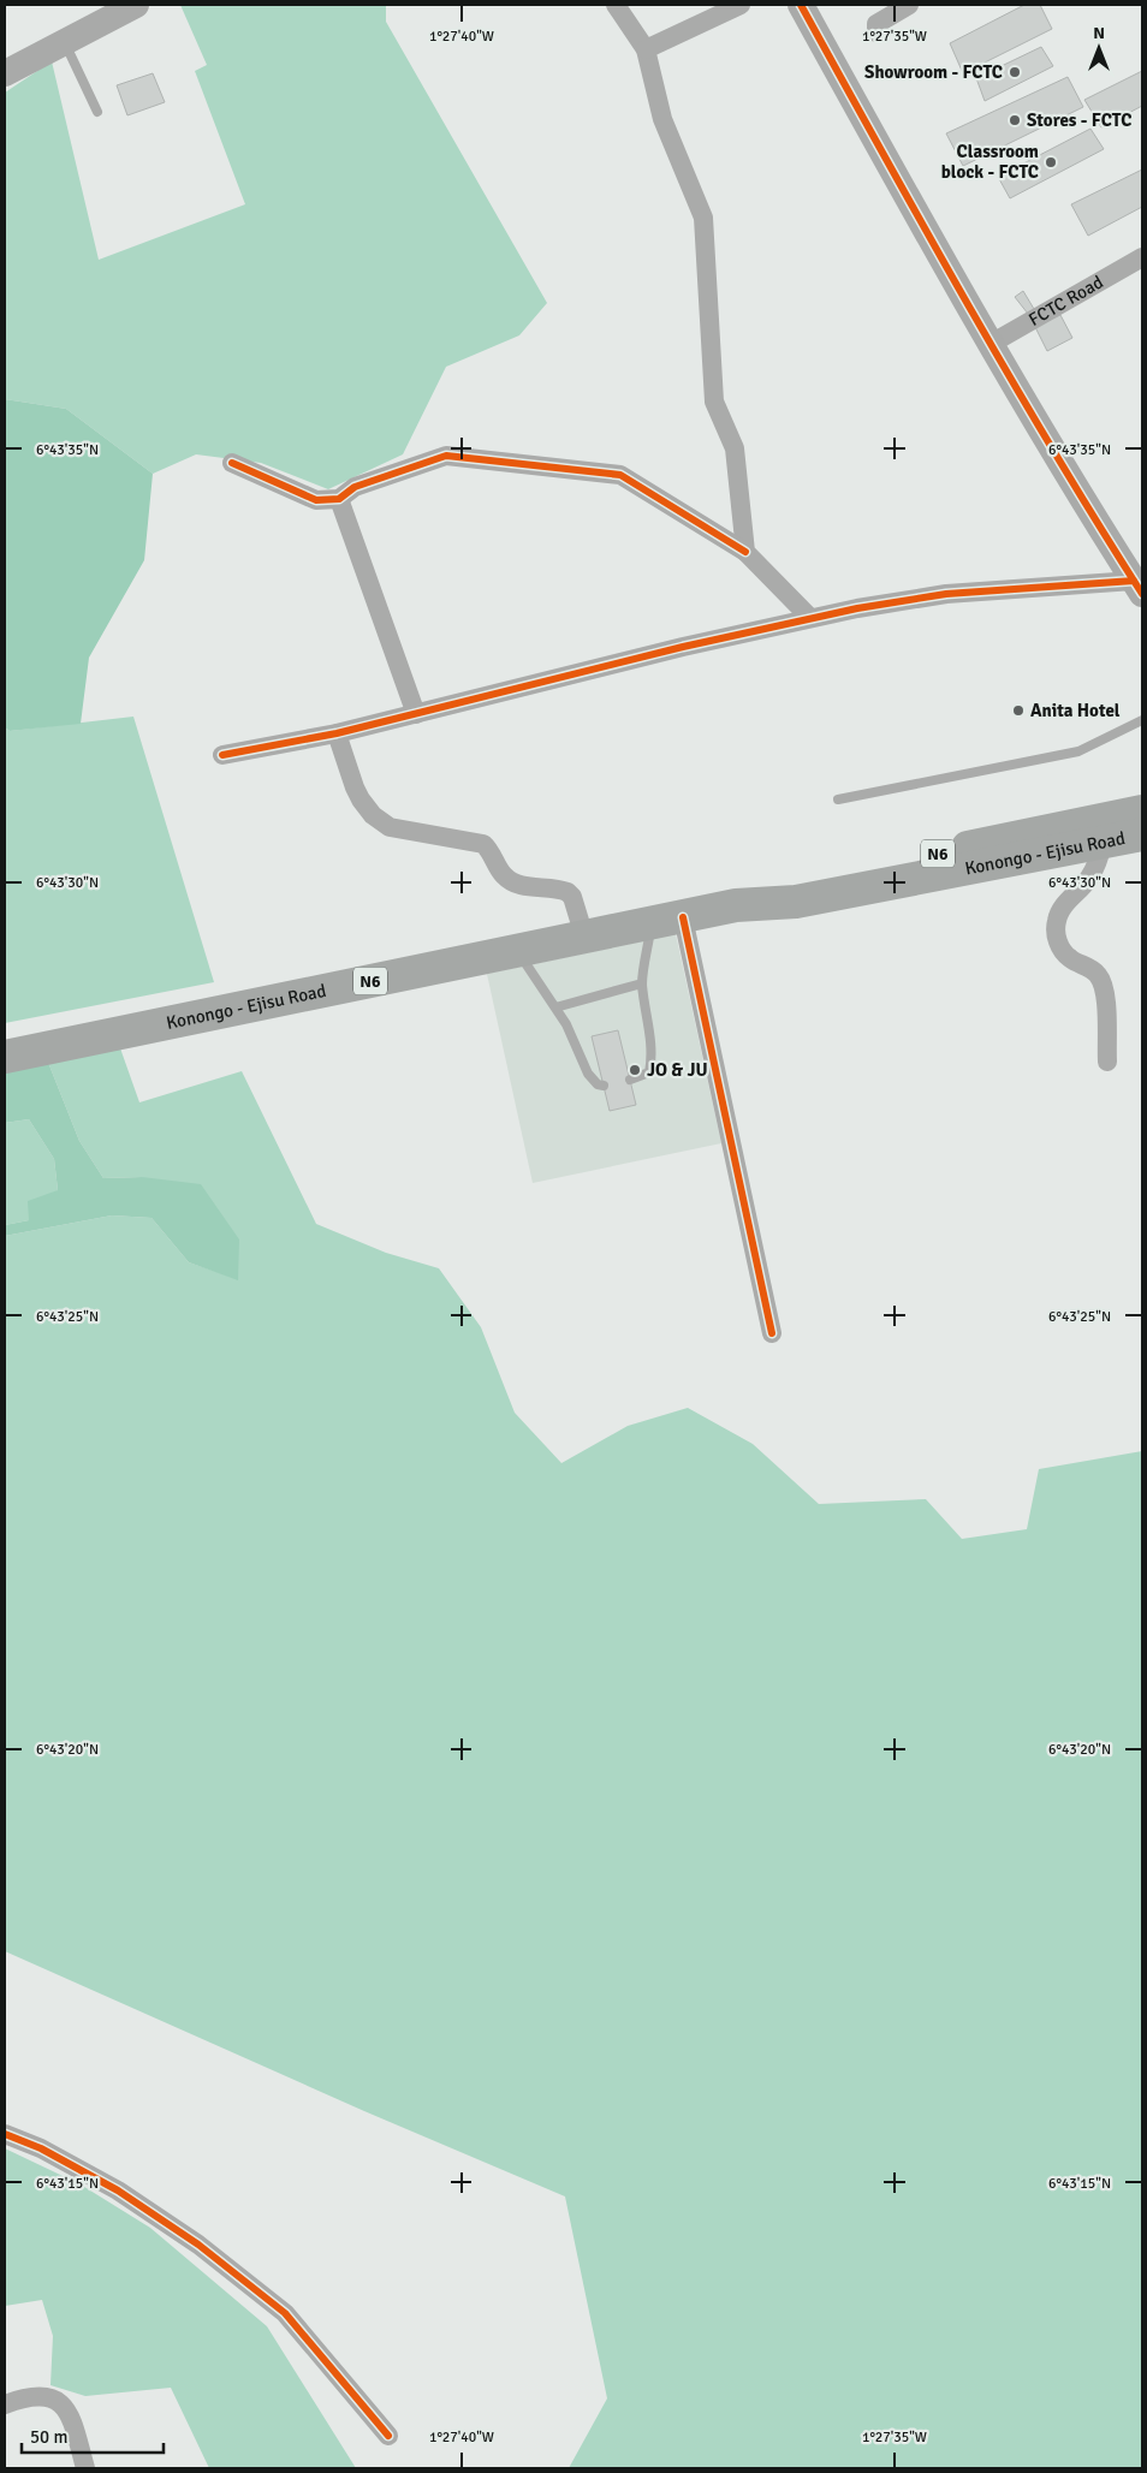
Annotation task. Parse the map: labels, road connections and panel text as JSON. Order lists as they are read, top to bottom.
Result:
{
  "streets": {
    "highway": ["N6", "Konongo - Ejisu Road"],
    "street": ["FCTC Road"]
  },
  "places": [
    "Showroom - FCTC",
    "Stores - FCTC",
    "Classroom block - FCTC",
    "Anita Hotel",
    "JO & JU"
  ],
  "scale_bar": "50 m",
  "north": "top",
  "coordinates": [
    "1°27'40\"W",
    "1°27'35\"W",
    "6°43'35\"N",
    "6°43'30\"N",
    "6°43'25\"N",
    "6°43'20\"N",
    "6°43'15\"N"
  ]
}
